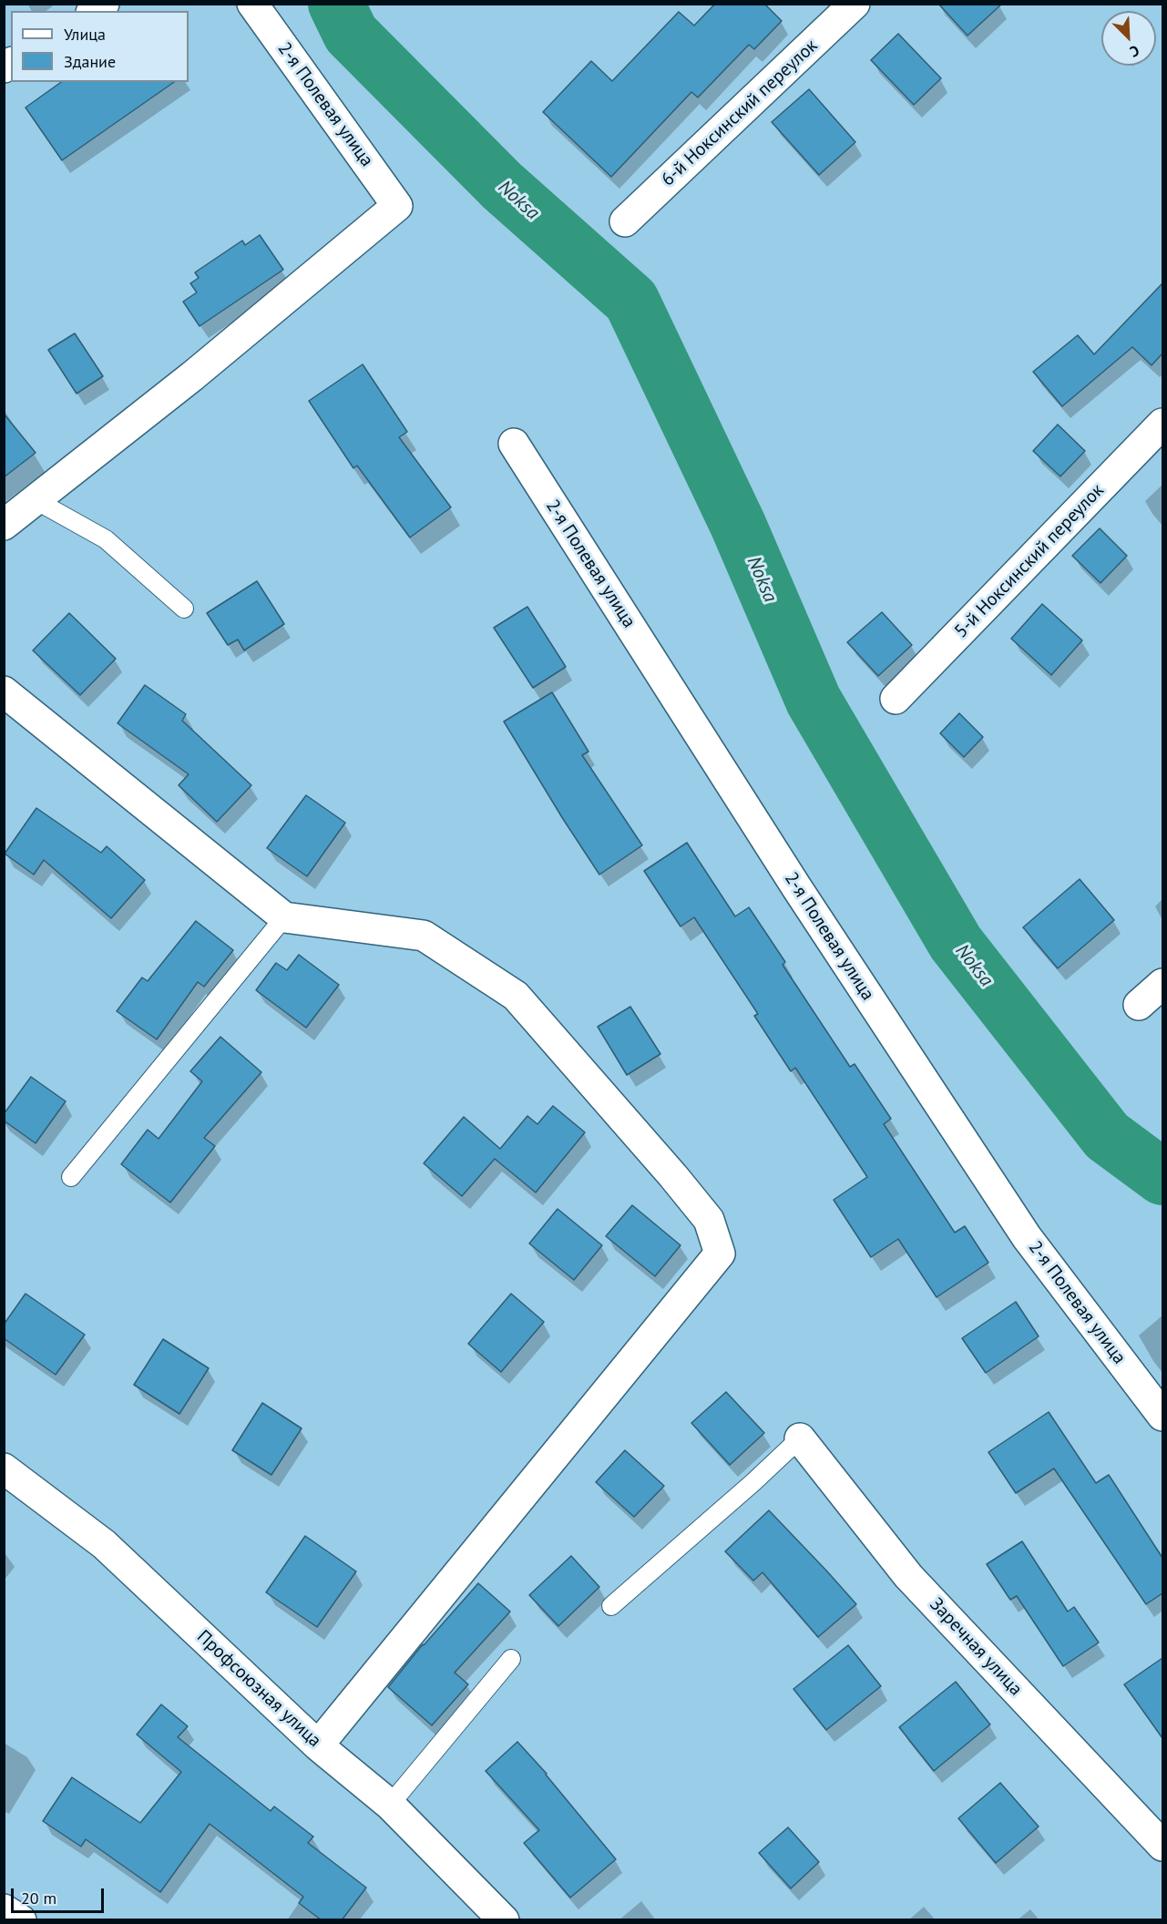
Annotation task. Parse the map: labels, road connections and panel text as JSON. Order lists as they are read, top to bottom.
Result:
{
  "streets": {
    "street": [
      "2-я Полевая улица",
      "6-й Ноксинский переулок",
      "5-й Ноксинский переулок",
      "Заречная улица",
      "Профсоюзная улица"
    ]
  },
  "water": ["Noksa"],
  "legend": ["Улица", "Здание"],
  "scale_bar": "20 m",
  "north": "bottom right"
}
